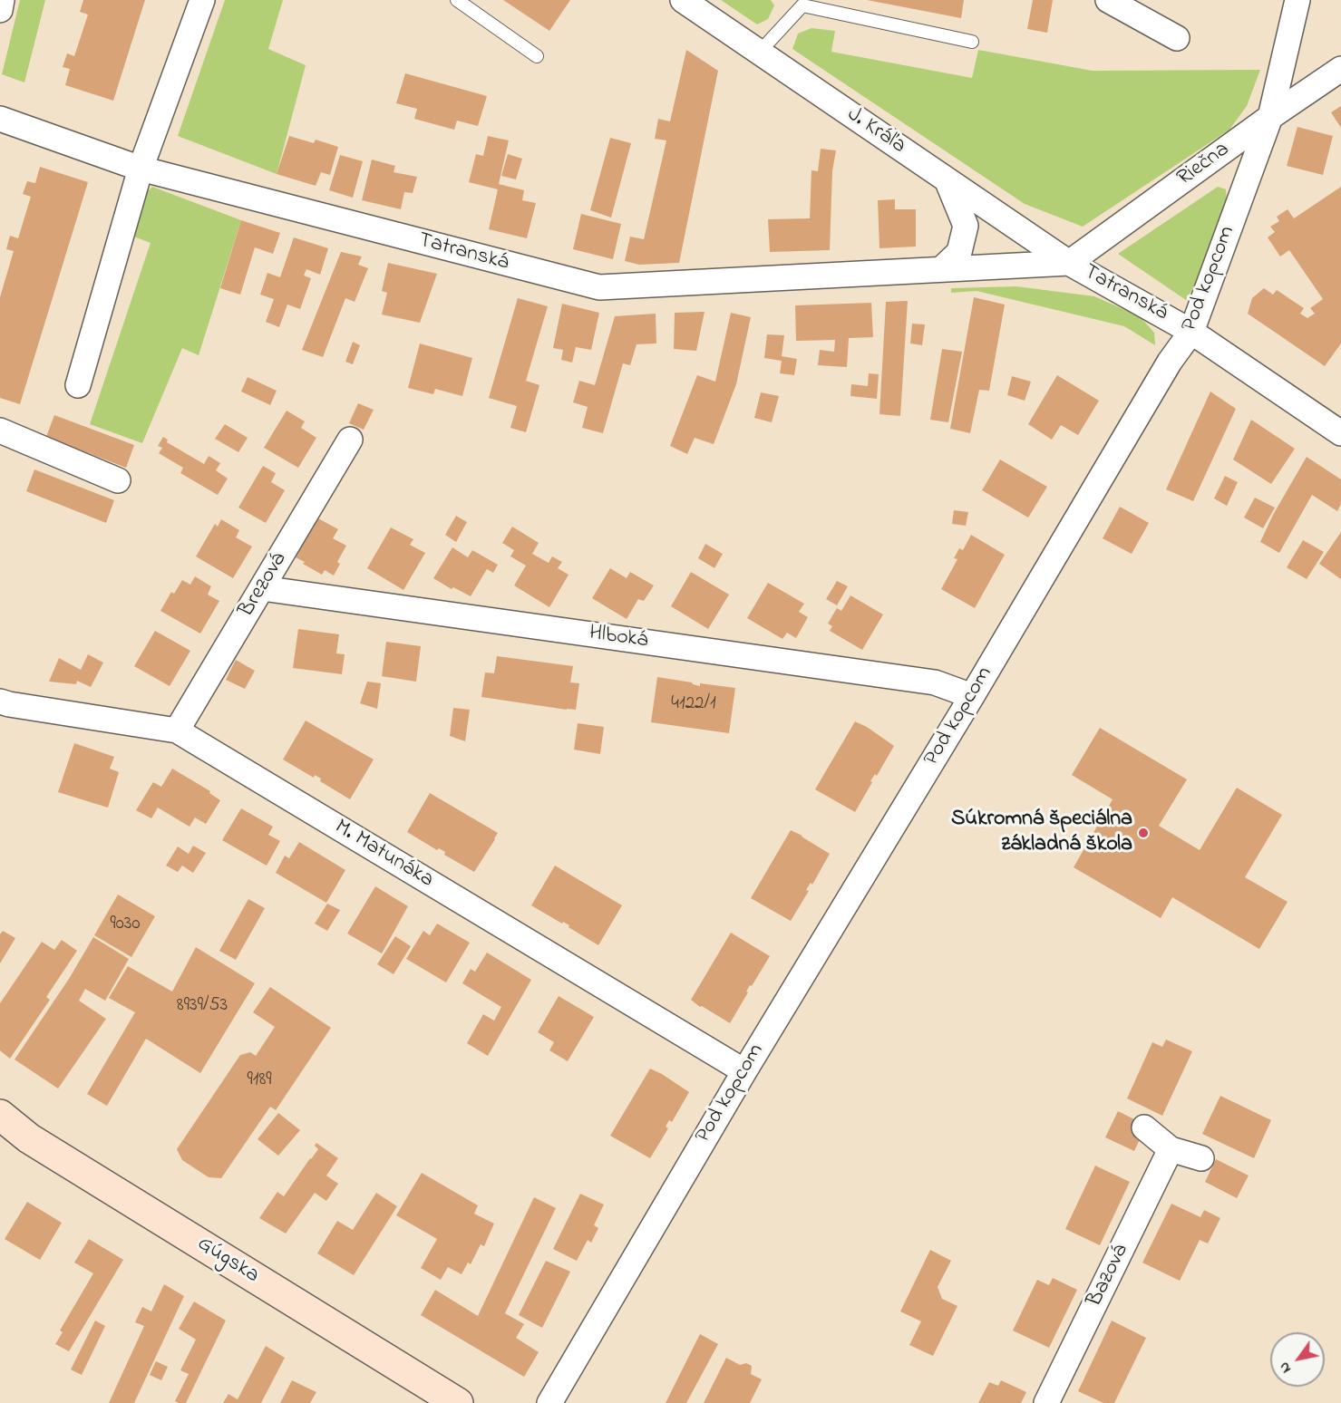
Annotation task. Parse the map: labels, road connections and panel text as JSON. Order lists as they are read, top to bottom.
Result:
{
  "streets": {
    "main road": ["Gúgska"],
    "street": [
      "J. Kráľa",
      "Riečna",
      "Tatranská",
      "Pod kopcom",
      "Brezová",
      "Hlboká",
      "M. Matunáka",
      "Bazová"
    ]
  },
  "crossings": [
    ["J. Kráľa", "Riečna"],
    ["J. Kráľa", "Tatranská"],
    ["Riečna", "Tatranská"],
    ["Riečna", "Pod kopcom"],
    ["Tatranská", "Pod kopcom"],
    ["Pod kopcom", "Hlboká"],
    ["Pod kopcom", "M. Matunáka"],
    ["Brezová", "Hlboká"],
    ["Brezová", "M. Matunáka"]
  ],
  "places": ["Súkromná špeciálna základná škola"],
  "house_numbers": [
    "4122/1",
    "9030",
    "8939/53",
    "9189"
  ],
  "north": "bottom left"
}
